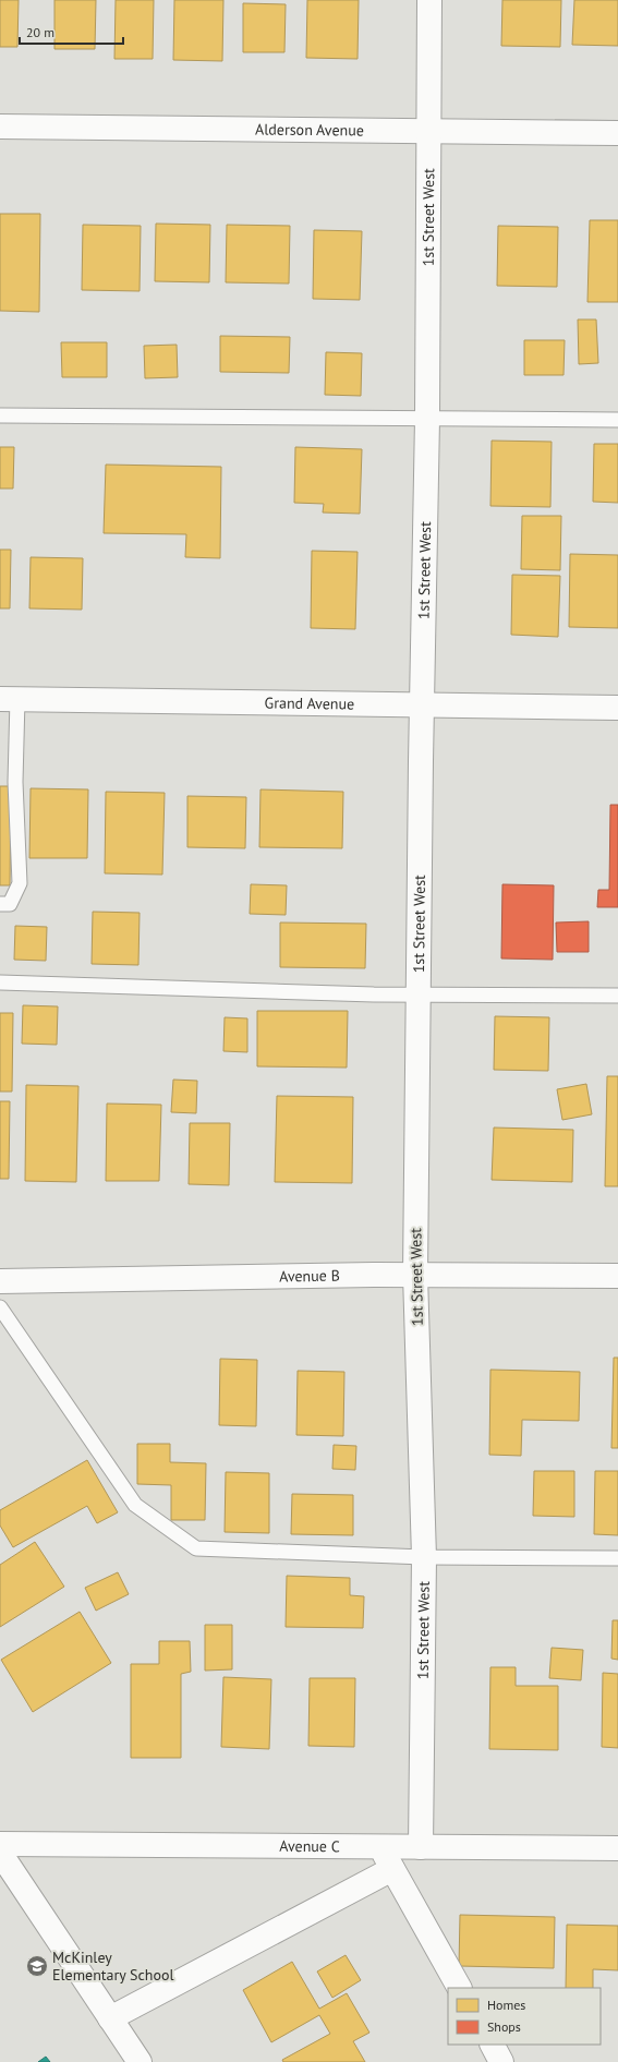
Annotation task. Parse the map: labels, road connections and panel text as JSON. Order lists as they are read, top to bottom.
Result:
{
  "streets": {
    "street": [
      "Alderson Avenue",
      "1st Street West",
      "Grand Avenue",
      "Avenue B",
      "Avenue C"
    ]
  },
  "crossings": [
    ["Alderson Avenue", "1st Street West"],
    ["1st Street West", "Grand Avenue"],
    ["1st Street West", "Avenue B"],
    ["1st Street West", "Avenue C"]
  ],
  "places": {
    "school or university": ["McKinley Elementary School"]
  },
  "legend": ["Homes", "Shops"],
  "scale_bar": "20 m"
}
